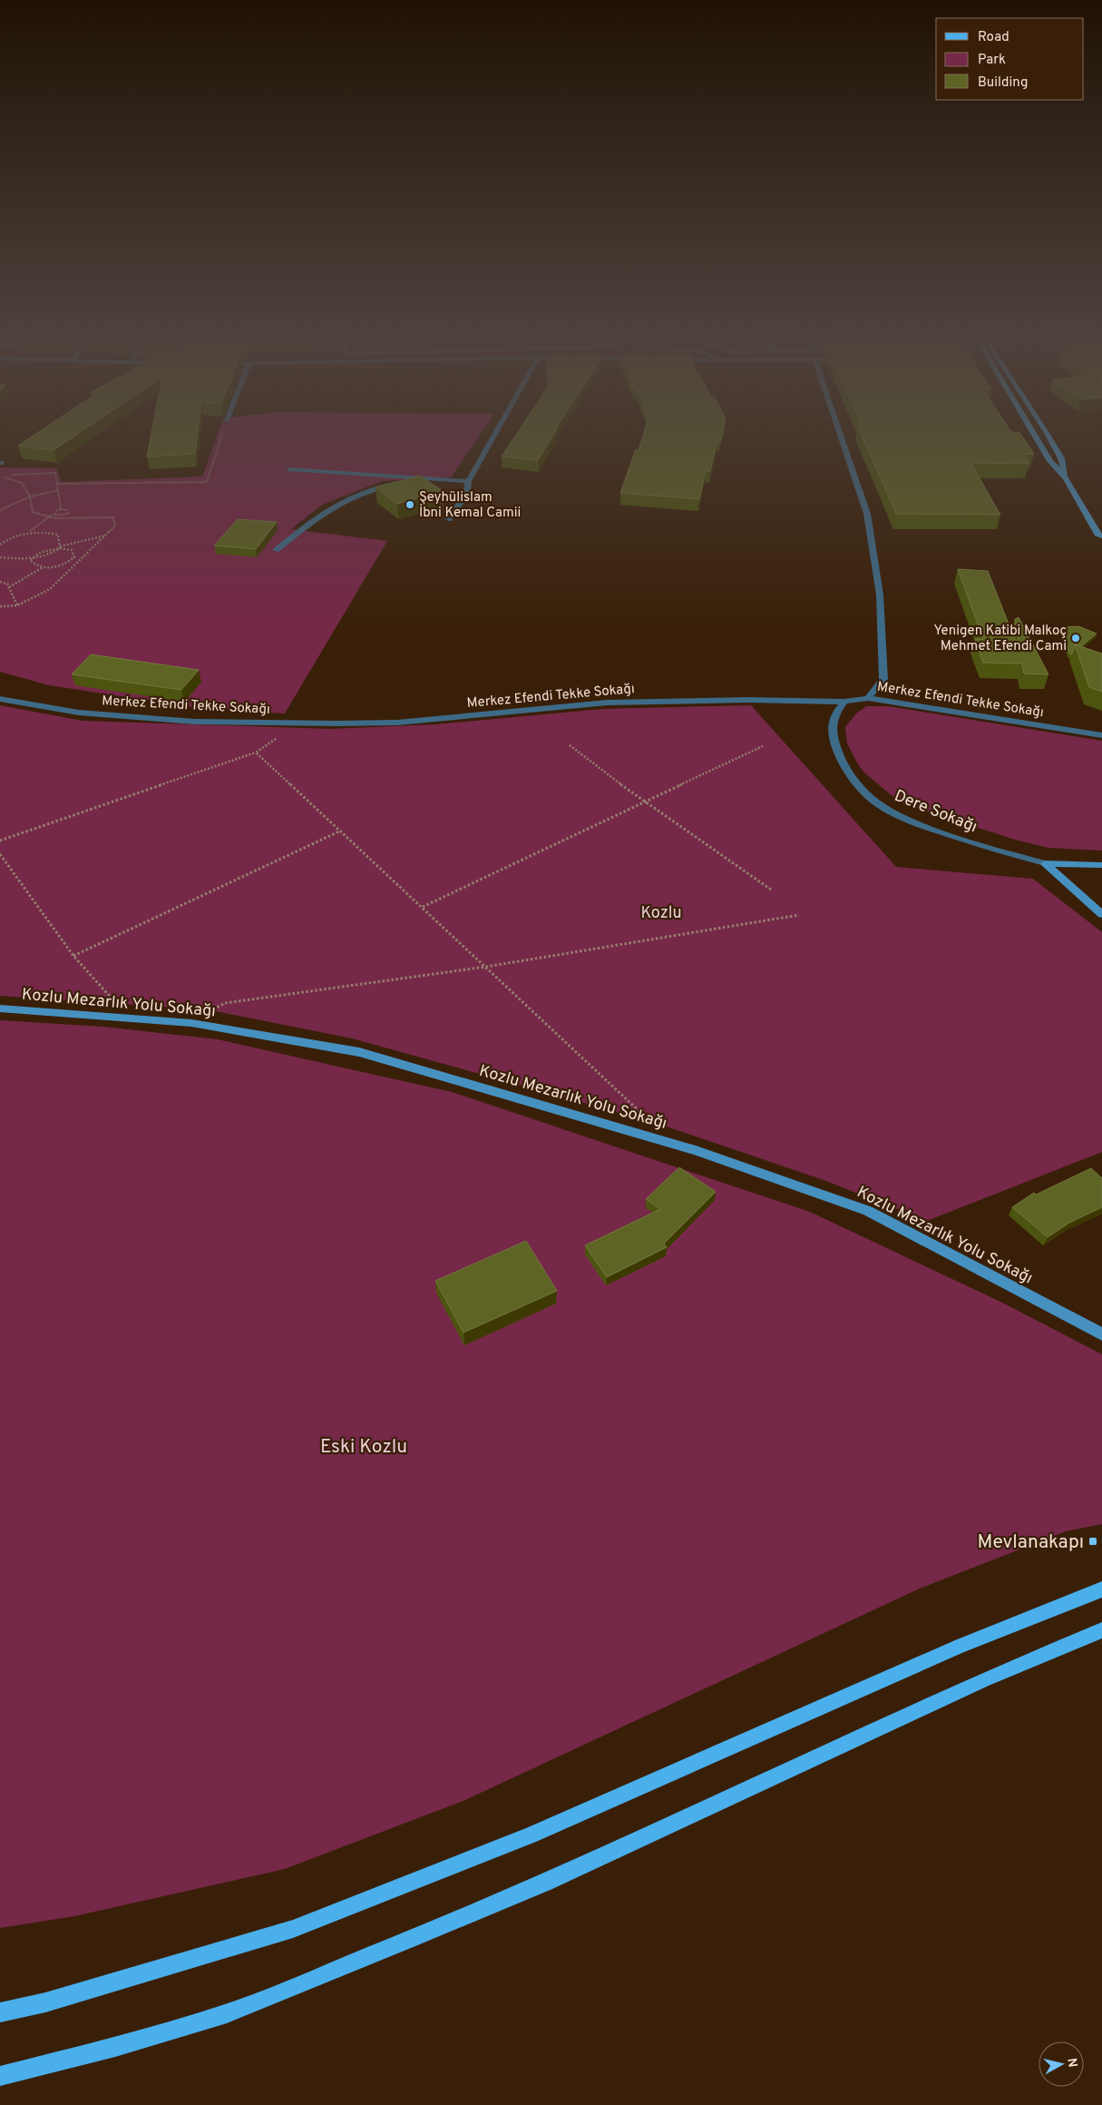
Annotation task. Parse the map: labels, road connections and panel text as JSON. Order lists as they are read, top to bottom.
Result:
{
  "streets": {
    "street": ["Merkez Efendi Tekke Sokağı", "Dere Sokağı", "Kozlu Mezarlık Yolu Sokağı"]
  },
  "crossings": [
    ["Merkez Efendi Tekke Sokağı", "Dere Sokağı"]
  ],
  "parks": ["Kozlu", "Eski Kozlu"],
  "places": {
    "other": ["Şeyhülislam İbni Kemal Camii", "Yenigen Katibi Malkoç Mehmet Efendi Cami"],
    "transit": ["Mevlanakapı"]
  },
  "legend": ["Road", "Park", "Building"],
  "north": "right"
}
